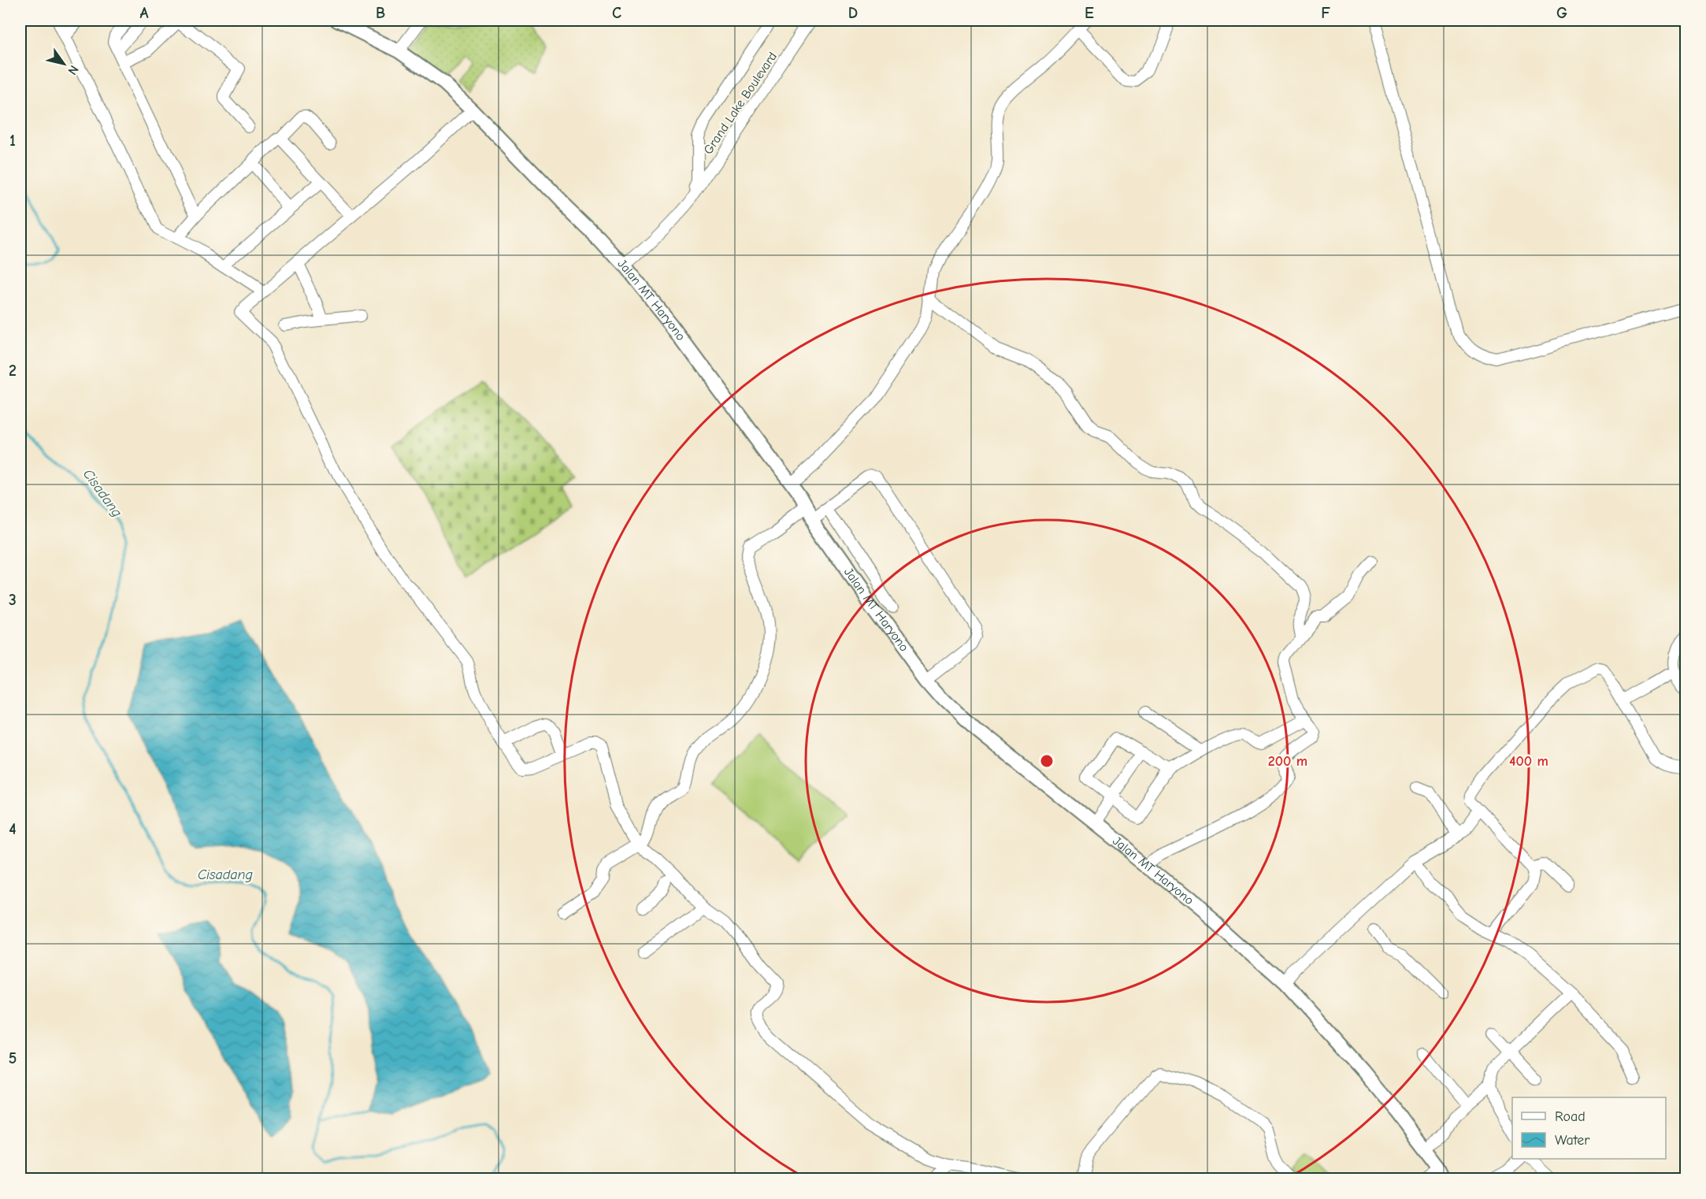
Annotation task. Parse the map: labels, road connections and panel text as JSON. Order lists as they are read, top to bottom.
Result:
{
  "streets": {
    "main road": ["Jalan MT Haryono"],
    "street": ["Grand Lake Boulevard"]
  },
  "crossings": [
    ["Grand Lake Boulevard", "Jalan MT Haryono"]
  ],
  "water": ["Cisadang"],
  "legend": ["Road", "Water"],
  "north": "bottom right",
  "grid": {
    "columns": [
      "A",
      "B",
      "C",
      "D",
      "E",
      "F",
      "G"
    ],
    "rows": [
      "1",
      "2",
      "3",
      "4",
      "5"
    ]
  },
  "rings": ["200 m", "400 m"]
}
